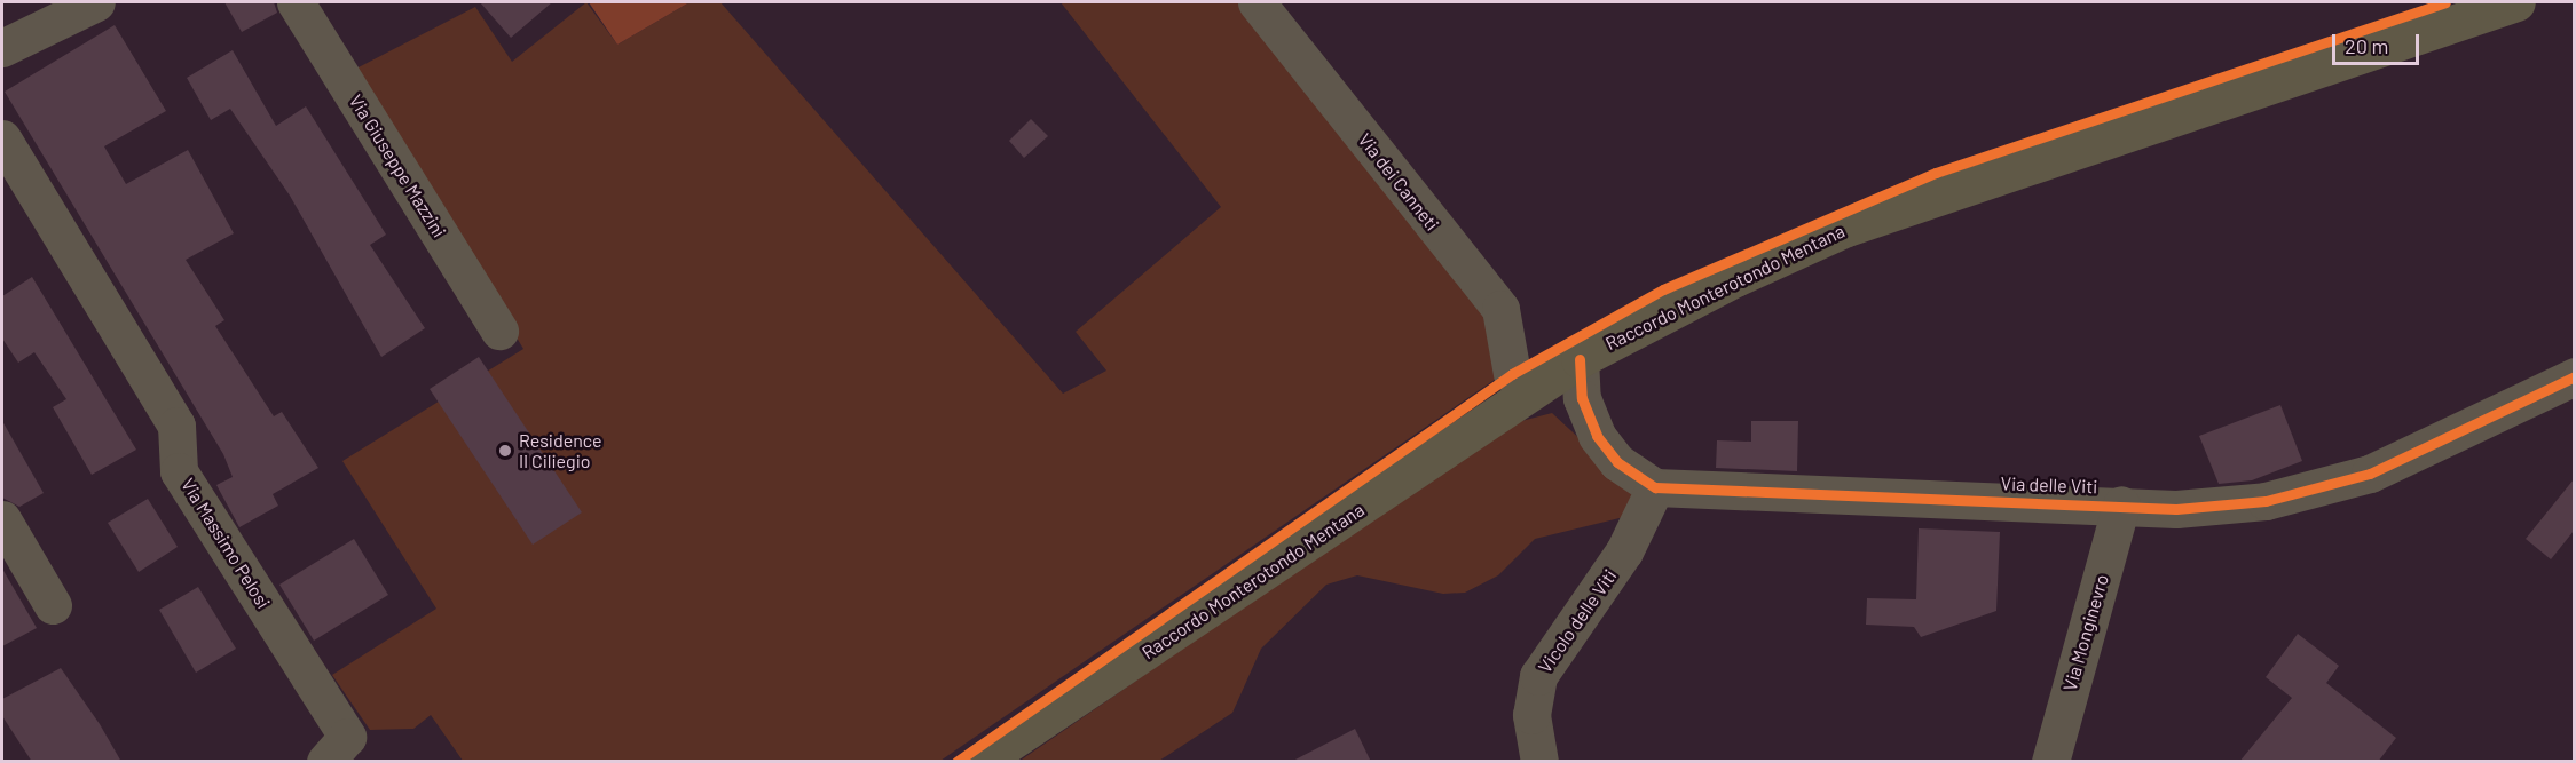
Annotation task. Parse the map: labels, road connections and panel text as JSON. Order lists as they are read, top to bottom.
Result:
{
  "streets": {
    "main road": ["Raccordo Monterotondo Mentana"],
    "street": [
      "Via Giuseppe Mazzini",
      "Via dei Canneti",
      "Via delle Viti",
      "Via Massimo Pelosi",
      "Vicolo delle Viti",
      "Via Monginevro"
    ]
  },
  "crossings": [
    ["Via delle Viti", "Vicolo delle Viti"],
    ["Via delle Viti", "Via Monginevro"]
  ],
  "places": ["Residence Il Ciliegio"],
  "scale_bar": "20 m"
}
